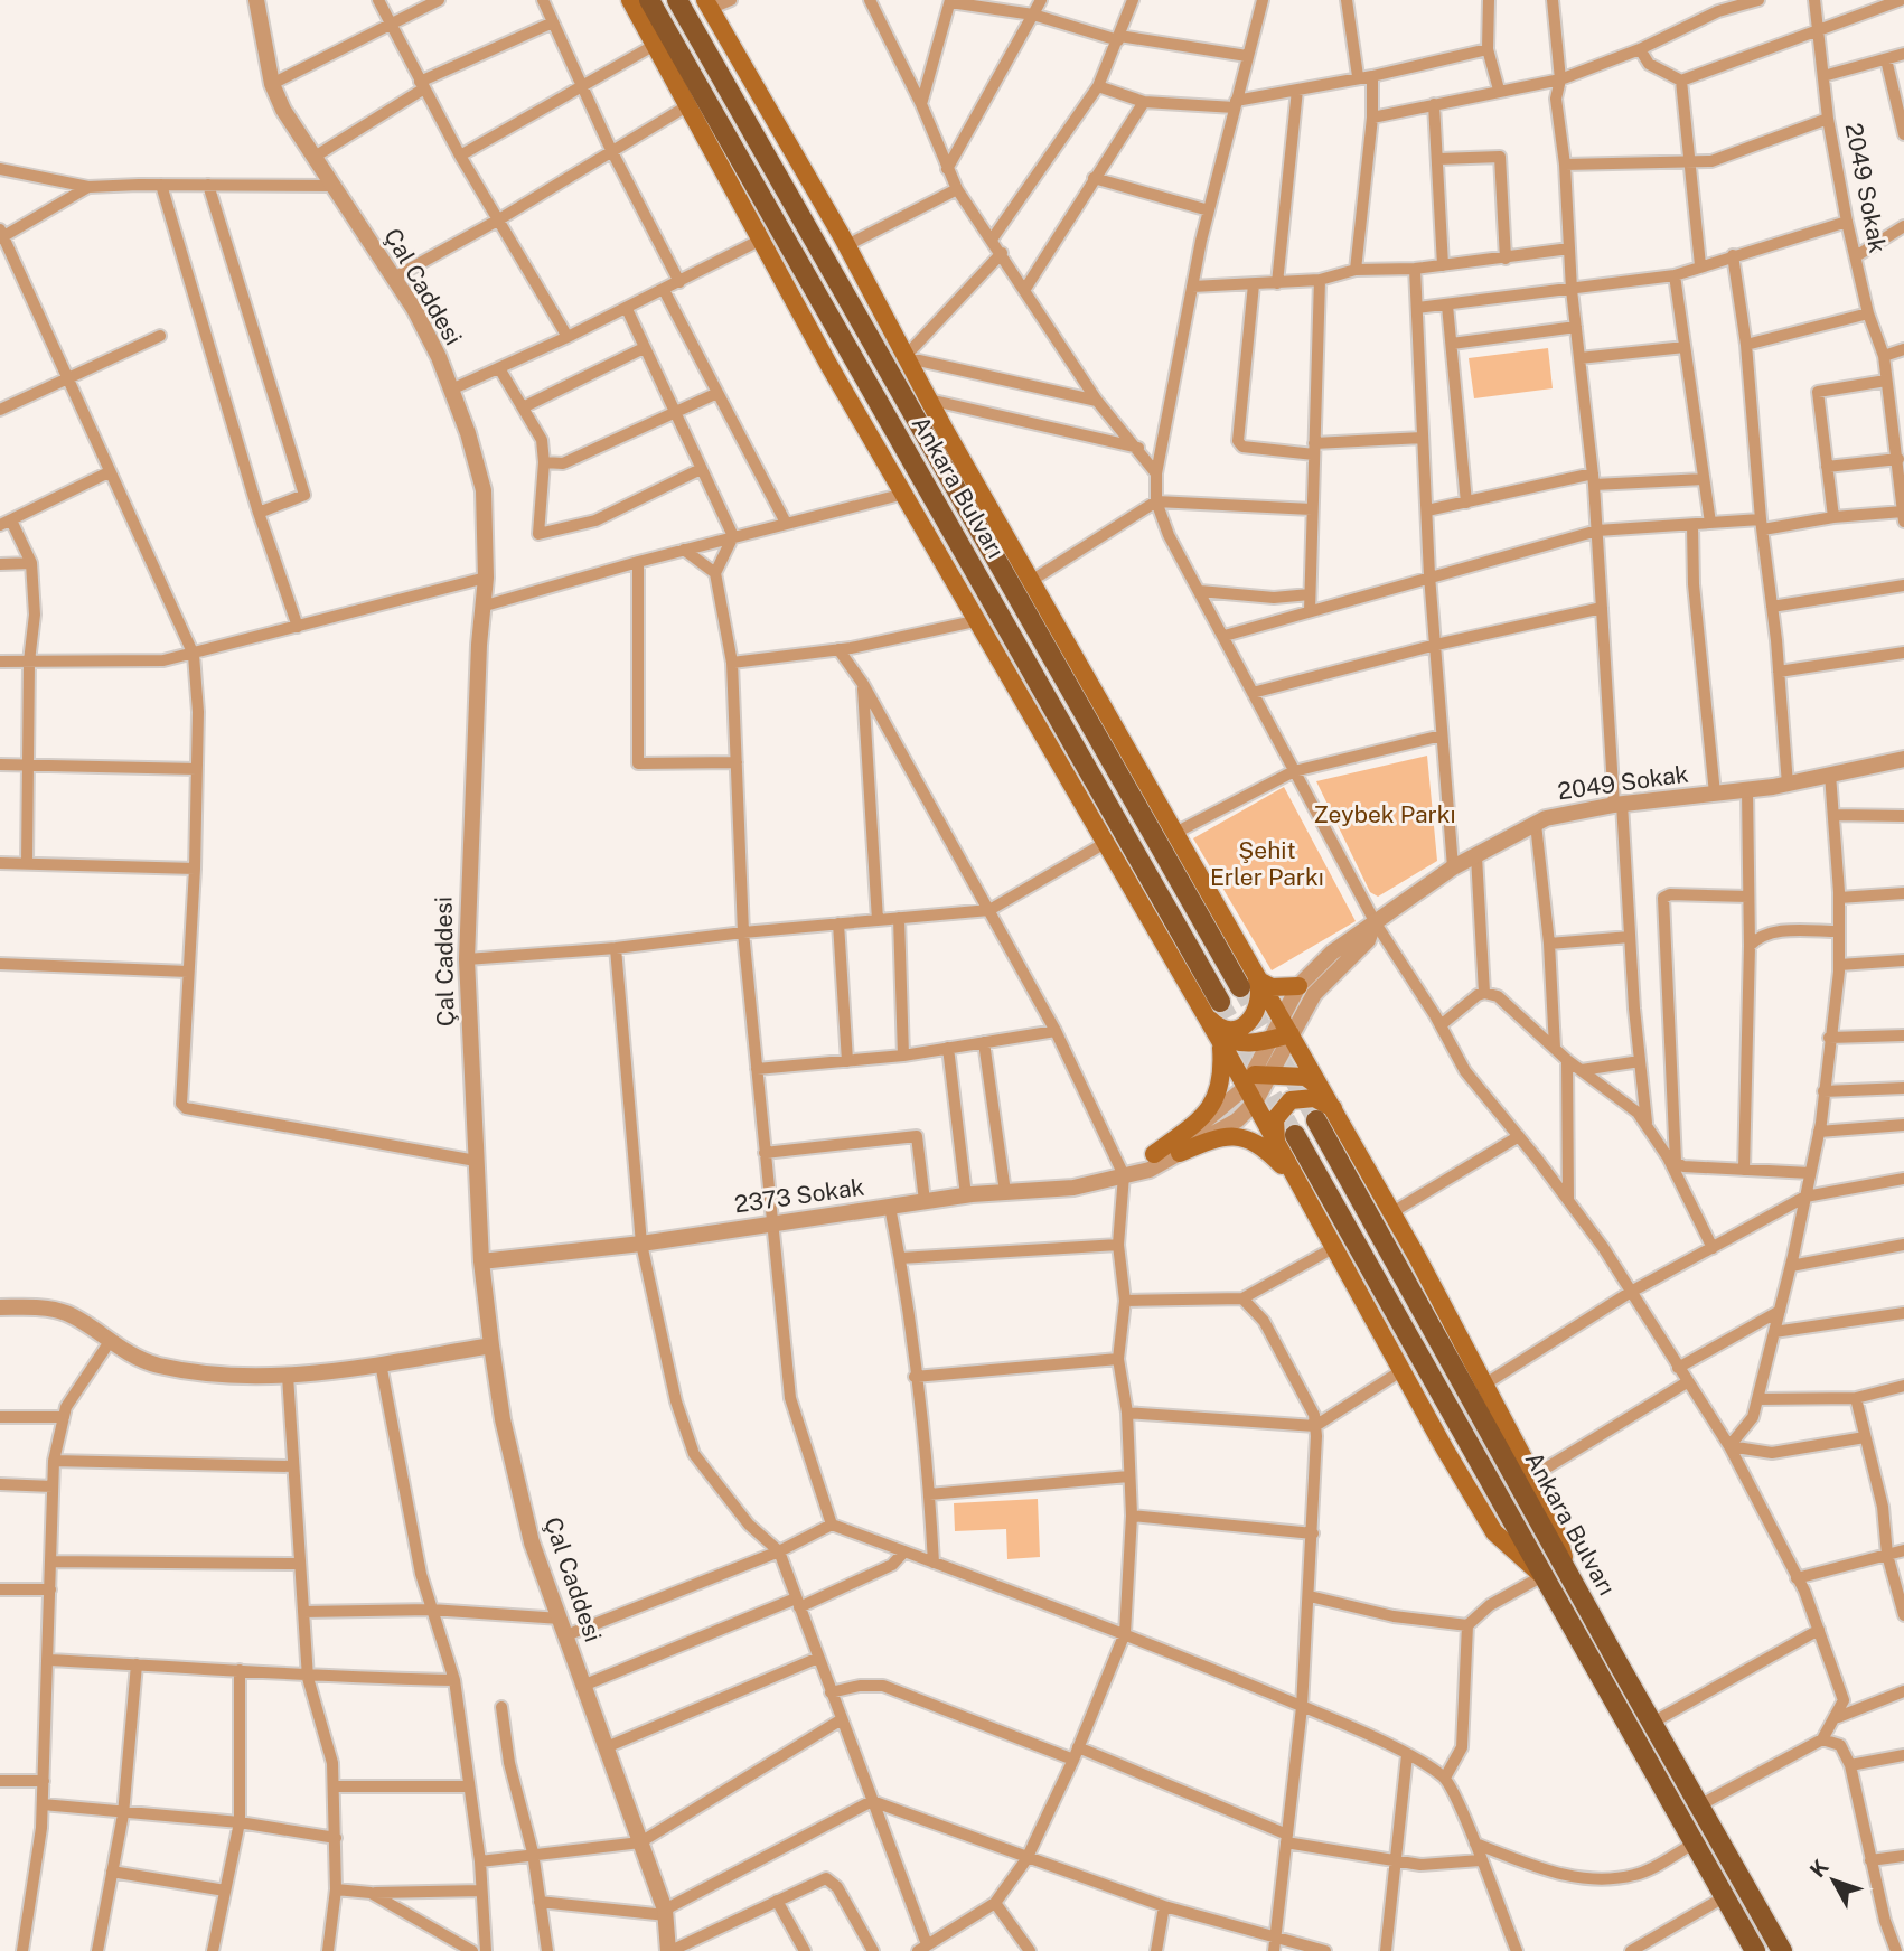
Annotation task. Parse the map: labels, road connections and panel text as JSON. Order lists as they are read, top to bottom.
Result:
{
  "streets": {
    "main road": ["Ankara Bulvarı"],
    "street": ["2049 Sokak", "Çal Caddesi", "2373 Sokak"]
  },
  "crossings": [
    ["Çal Caddesi", "2373 Sokak"]
  ],
  "parks": ["Zeybek Parkı", "Şehit Erler Parkı"],
  "north": "top left"
}
